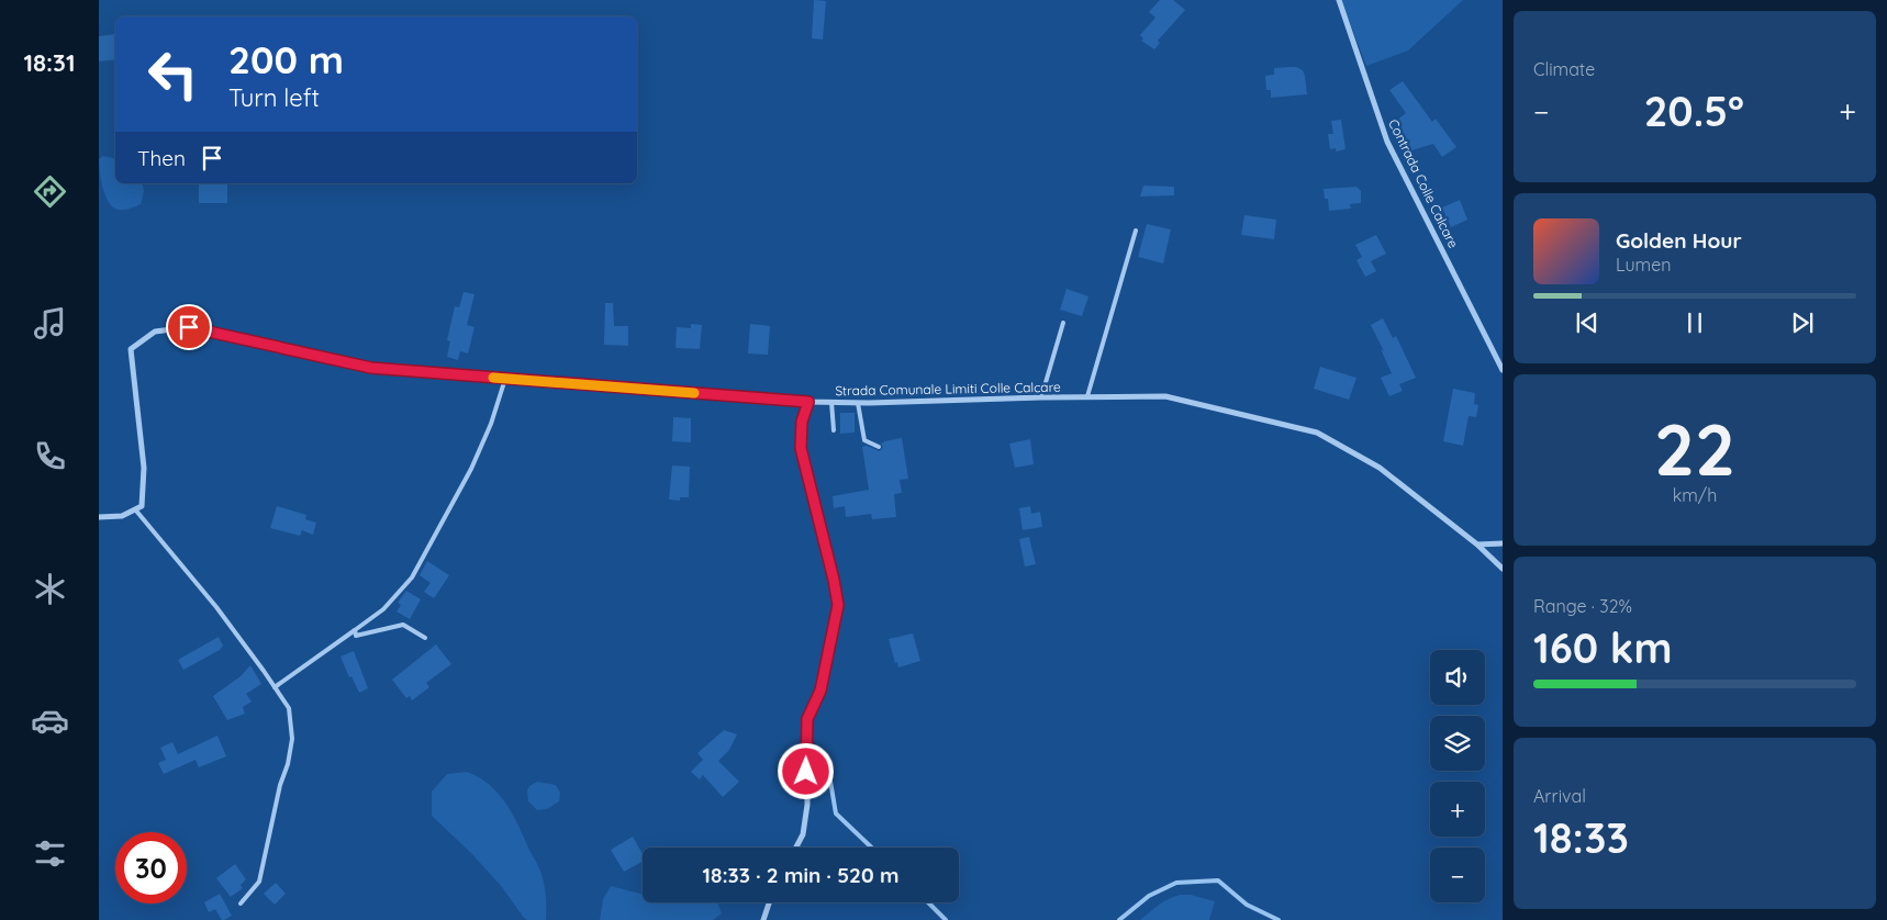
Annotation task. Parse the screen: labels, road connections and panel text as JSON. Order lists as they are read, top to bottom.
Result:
{
  "streets": {
    "street": ["Contrada Colle Calcare", "Strada Comunale Limiti Colle Calcare"]
  },
  "page": {
    "tabs": "18:31",
    "tile": [
      "Climate",
      ["22", "km/h"],
      ["Range · 32%", "160 km"],
      ["Arrival", "18:33"]
    ],
    "turn": ["200 m", "Turn left"],
    "heat": ["−", "20.5°", "+"],
    "then": "Then",
    "song": ["Golden Hour", "Lumen"],
    "map_buttons": ["+", "−"],
    "limit": "30",
    "trip": "18:33 · 2 min · 520 m"
  }
}
